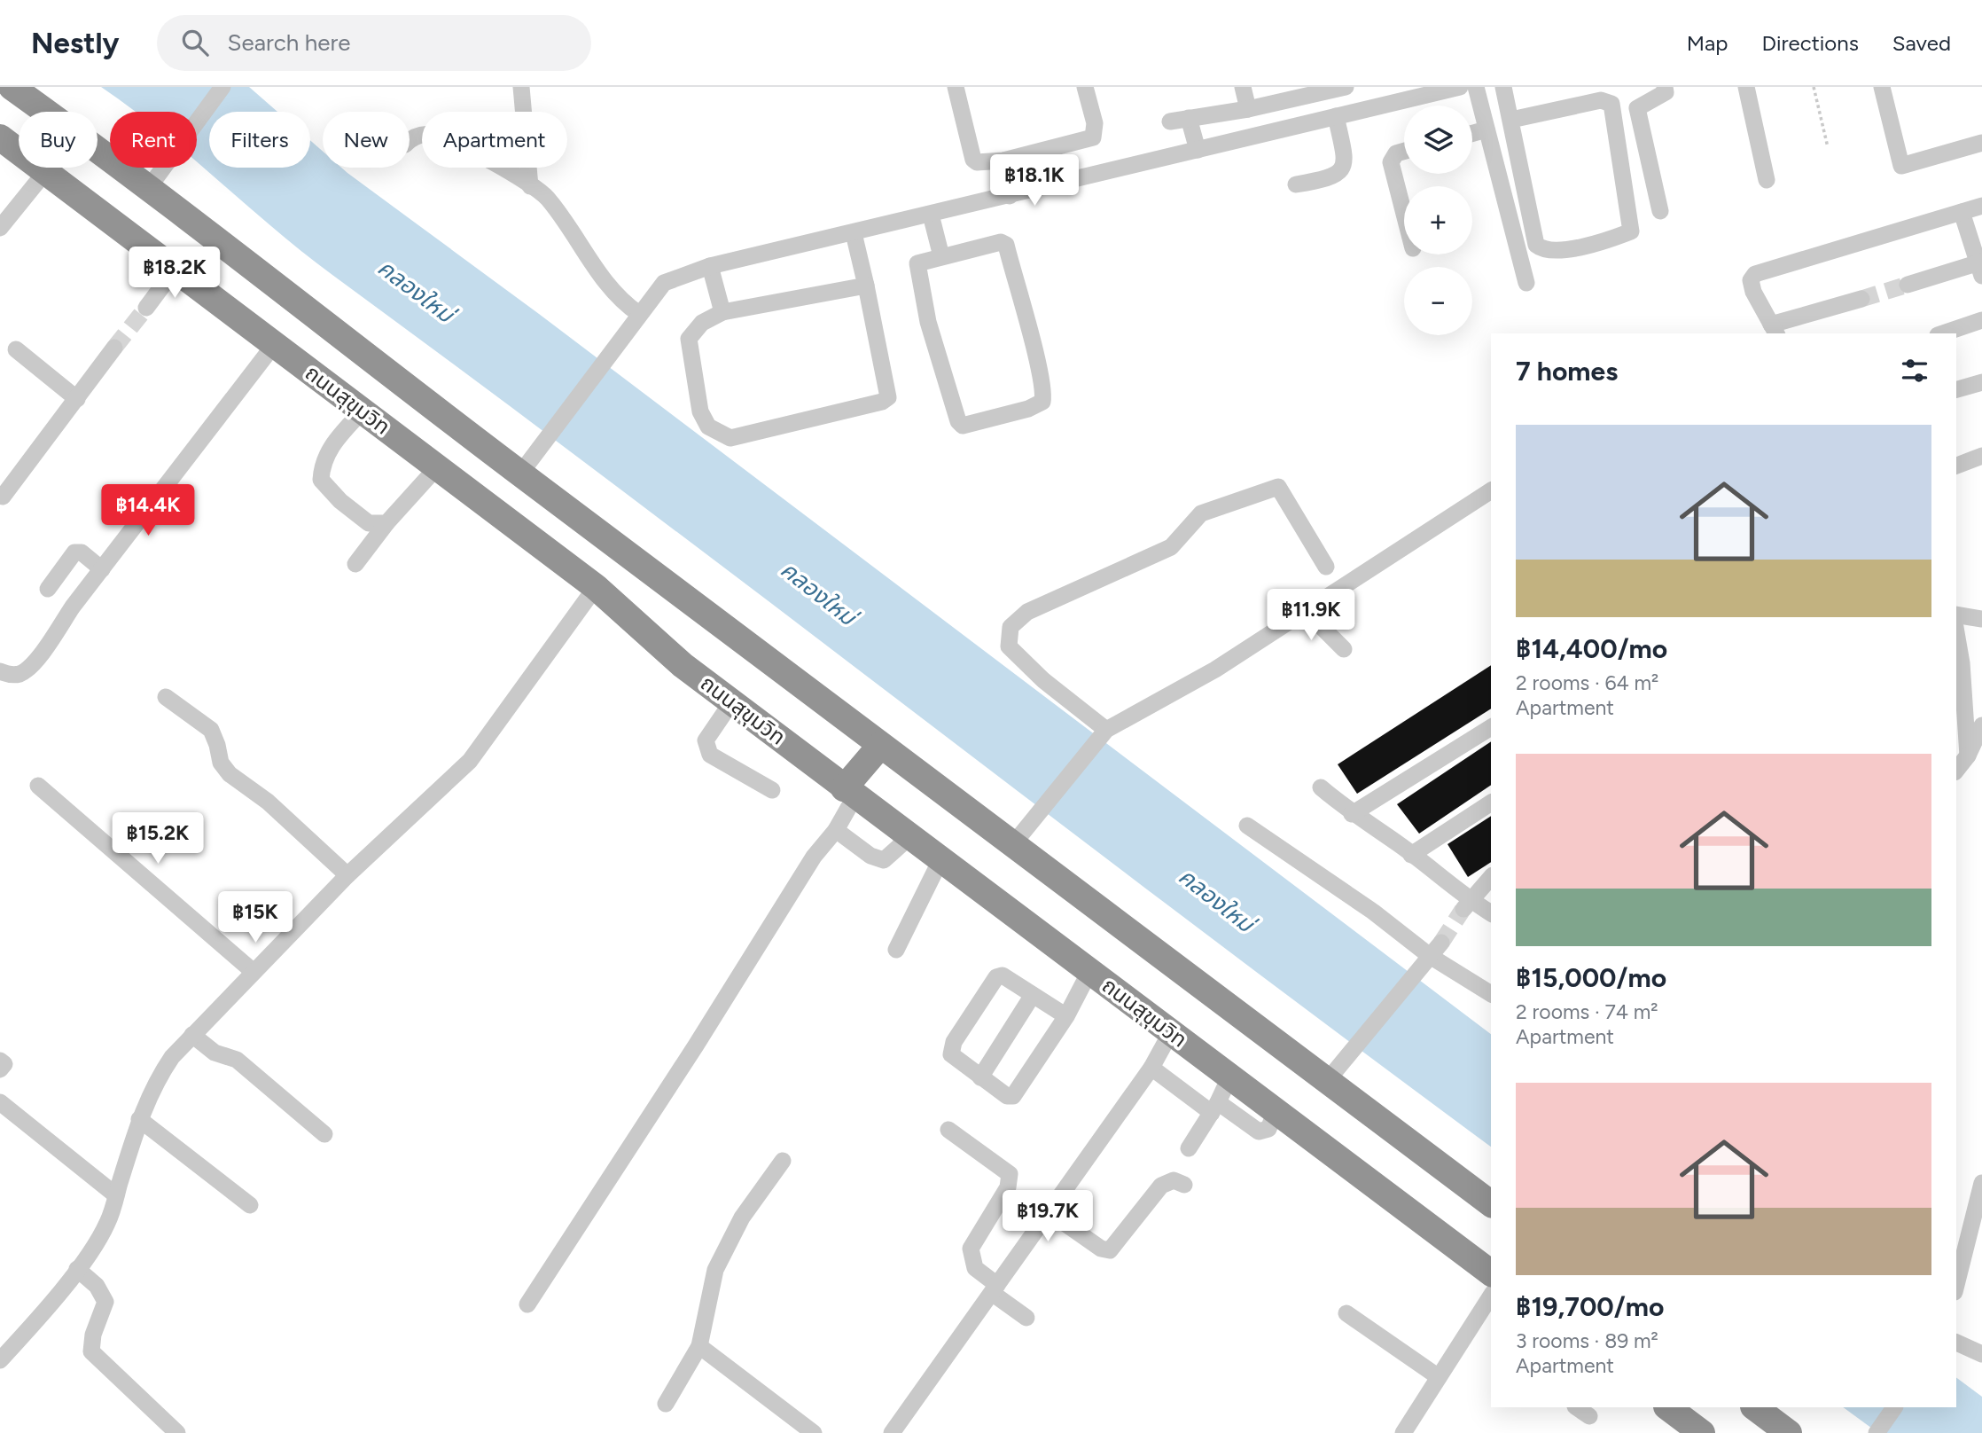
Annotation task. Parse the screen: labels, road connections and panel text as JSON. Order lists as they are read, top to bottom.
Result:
{
  "streets": {
    "highway": ["ถนนสุขุมวิท"]
  },
  "water": ["คลองใหม่"],
  "page": {
    "header": "Nestly",
    "search": "Search here",
    "nav": ["Map", "Directions", "Saved"],
    "map_buttons": ["+", "−"],
    "chip": [
      "Buy",
      "Rent",
      "Filters",
      "New",
      "Apartment"
    ],
    "price": [
      "฿18.1K",
      "฿18.2K",
      "฿14.4K",
      "฿11.9K",
      "฿15.2K",
      "฿15K",
      "฿19.7K"
    ],
    "heading": "7 homes",
    "list": [
      {
        "name": "฿14,400/mo",
        "note": "2 rooms · 64 m² · Apartment"
      },
      {
        "name": "฿15,000/mo",
        "note": "2 rooms · 74 m² · Apartment"
      },
      {
        "name": "฿19,700/mo",
        "note": "3 rooms · 89 m² · Apartment"
      }
    ]
  }
}
